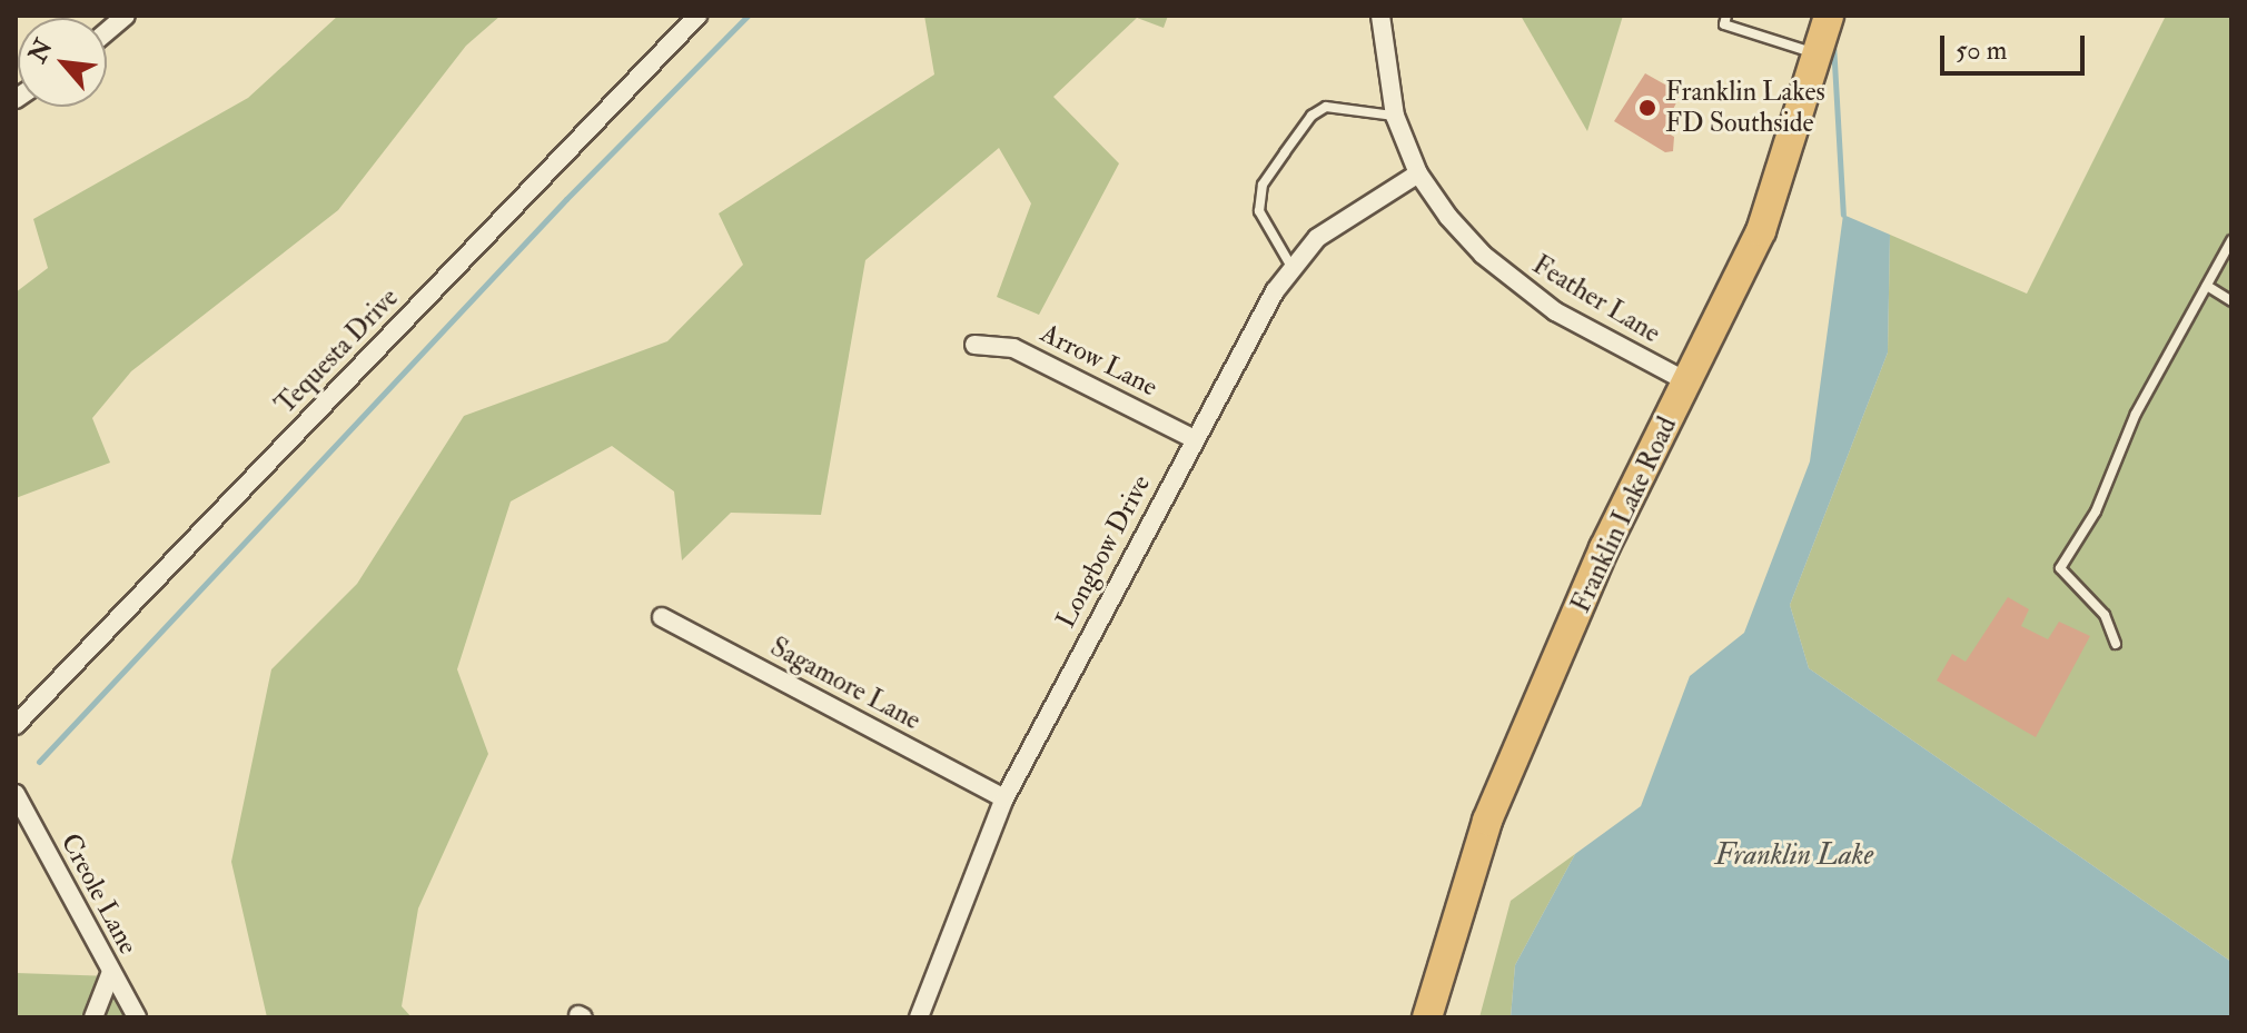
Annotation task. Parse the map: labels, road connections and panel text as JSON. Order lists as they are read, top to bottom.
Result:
{
  "streets": {
    "main road": ["Franklin Lake Road"],
    "street": [
      "Feather Lane",
      "Tequesta Drive",
      "Arrow Lane",
      "Longbow Drive",
      "Sagamore Lane",
      "Creole Lane"
    ]
  },
  "crossings": [
    ["Feather Lane", "Franklin Lake Road"],
    ["Feather Lane", "Longbow Drive"],
    ["Arrow Lane", "Longbow Drive"],
    ["Longbow Drive", "Sagamore Lane"]
  ],
  "water": ["Franklin Lake"],
  "places": ["Franklin Lakes FD Southside"],
  "scale_bar": "50 m",
  "north": "top left"
}
